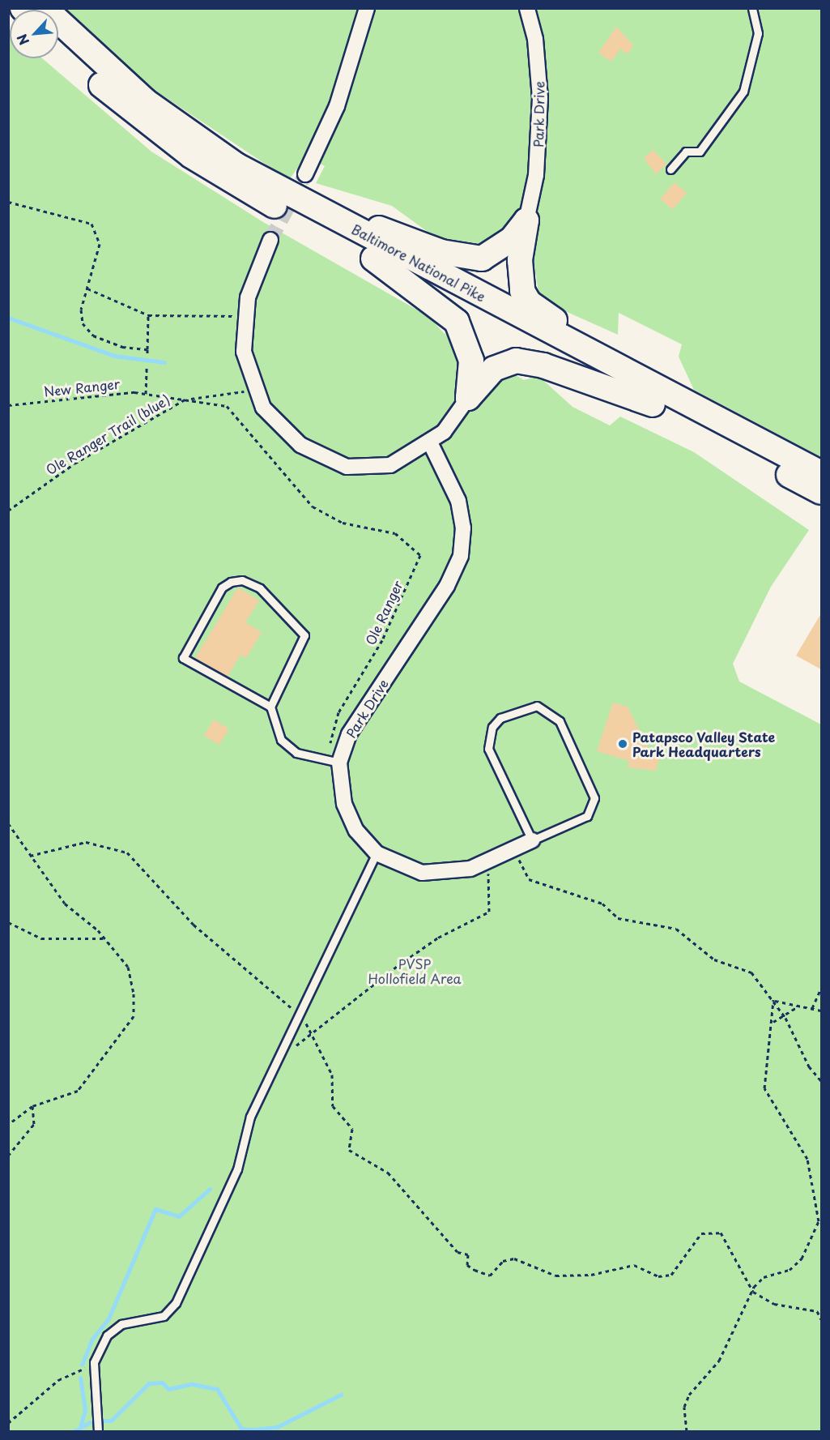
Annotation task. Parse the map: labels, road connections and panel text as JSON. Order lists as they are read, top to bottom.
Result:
{
  "streets": {
    "main road": ["Baltimore National Pike"],
    "street": ["Park Drive"],
    "path": ["New Ranger", "Ole Ranger Trail (blue)", "Ole Ranger"]
  },
  "crossings": [
    ["Park Drive", "Ole Ranger"],
    ["New Ranger", "Ole Ranger Trail (blue)"],
    ["New Ranger", "Ole Ranger"],
    ["Ole Ranger Trail (blue)", "Ole Ranger"]
  ],
  "parks": ["PVSP Hollofield Area"],
  "places": ["Patapsco Valley State Park Headquarters"],
  "north": "bottom left"
}
